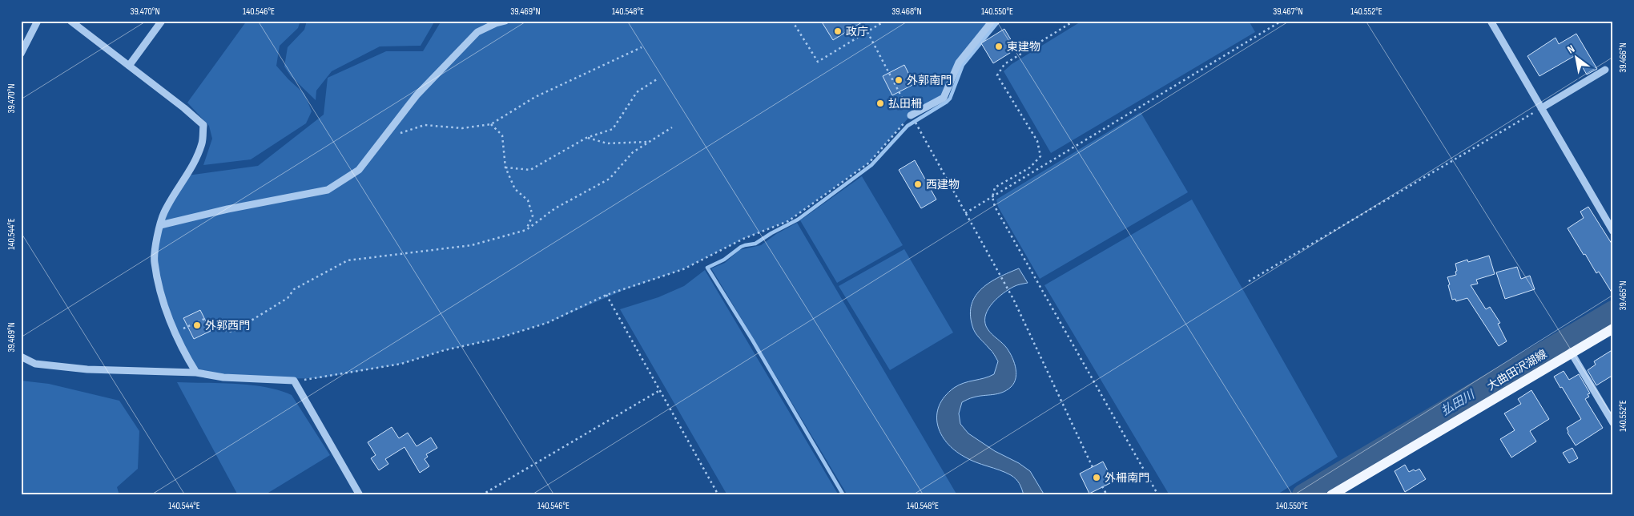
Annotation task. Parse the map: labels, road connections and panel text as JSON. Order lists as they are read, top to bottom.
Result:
{
  "streets": {
    "main road": ["大曲田沢湖線"]
  },
  "water": ["払田川"],
  "places": [
    "政庁",
    "東建物",
    "外郭南門",
    "払田柵",
    "西建物",
    "外郭西門",
    "外柵南門"
  ],
  "north": "top left",
  "coordinates": [
    "39.470°N",
    "140.546°E",
    "39.469°N",
    "140.548°E",
    "39.468°N",
    "140.550°E",
    "39.467°N",
    "140.552°E",
    "39.466°N",
    "140.544°E",
    "39.465°N"
  ]
}
